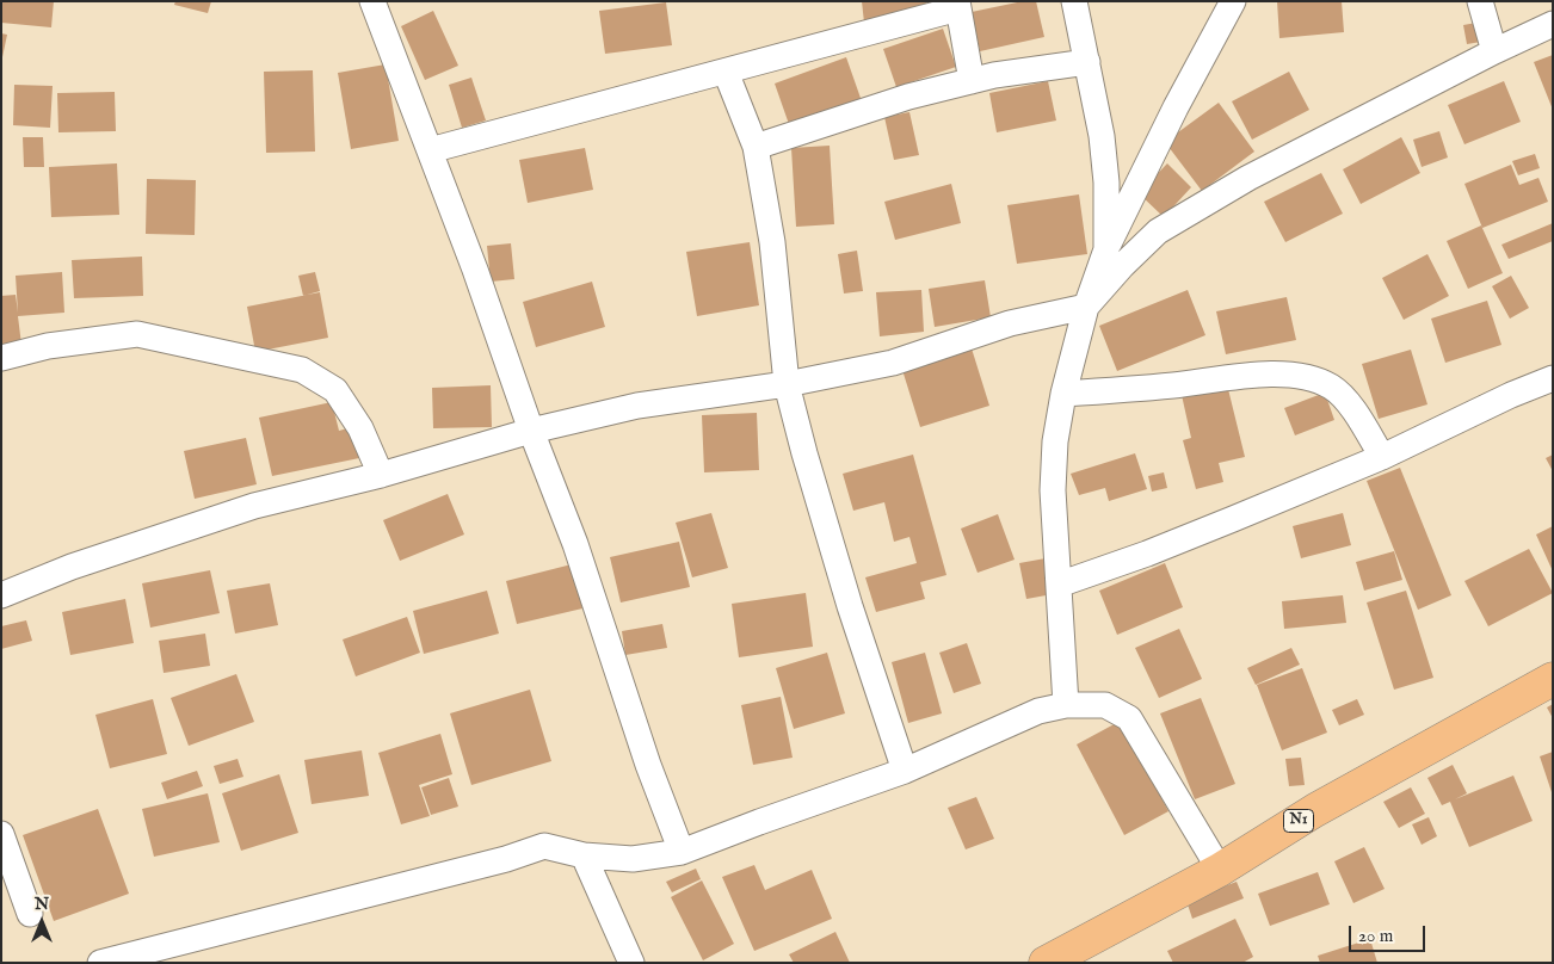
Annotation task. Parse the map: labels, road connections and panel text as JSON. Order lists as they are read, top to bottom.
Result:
{
  "streets": {
    "main road": ["N1"]
  },
  "scale_bar": "20 m",
  "north": "top"
}
